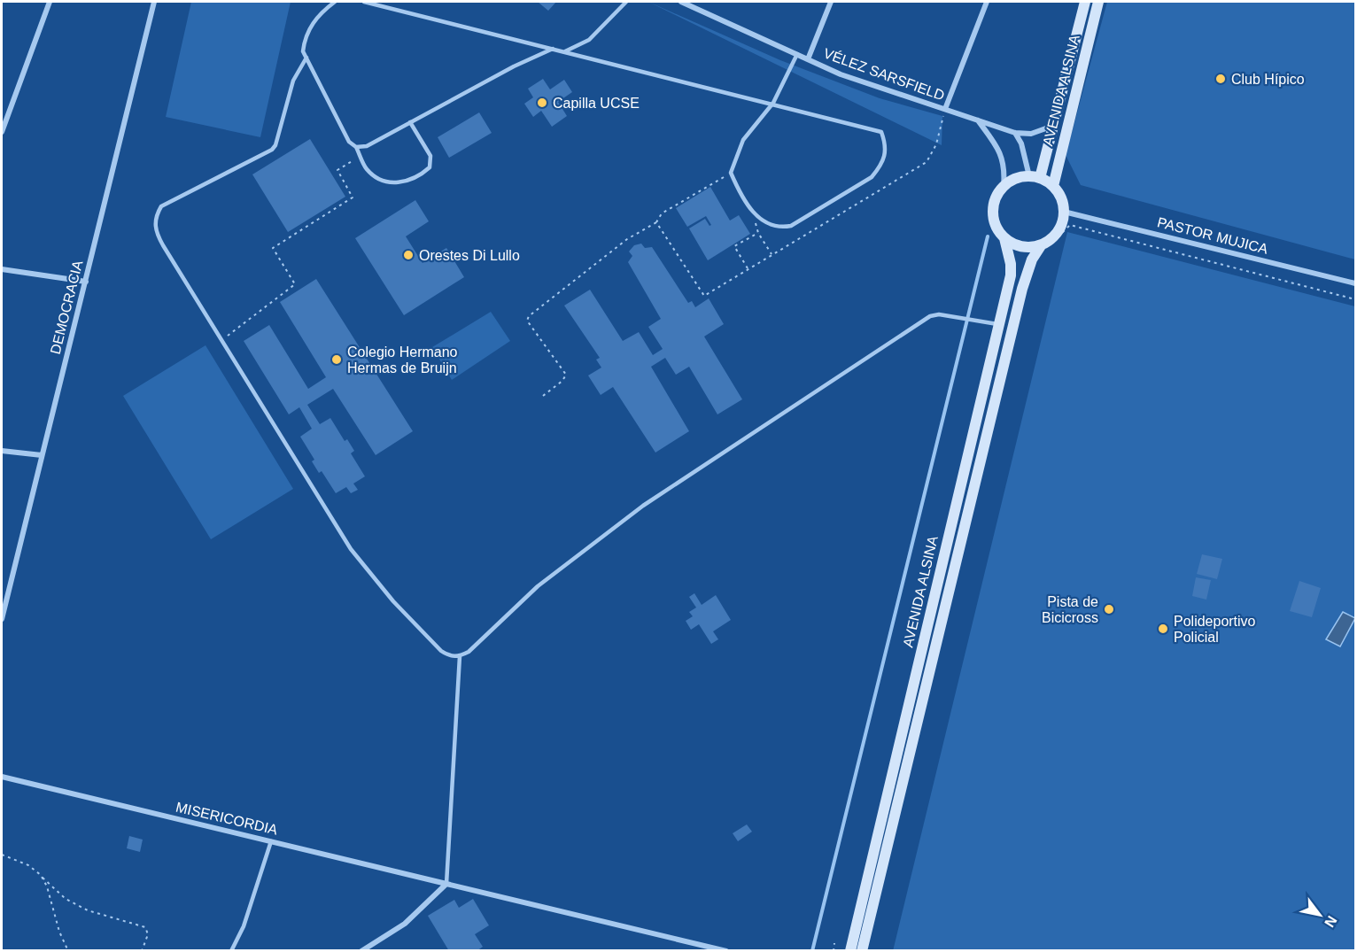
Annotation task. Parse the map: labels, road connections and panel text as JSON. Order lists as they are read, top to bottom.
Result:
{
  "streets": {
    "main road": ["AVENIDA ALSINA"],
    "street": [
      "VÉLEZ SARSFIELD",
      "PASTOR MUJICA",
      "DEMOCRACIA",
      "MISERICORDIA"
    ]
  },
  "crossings": [
    ["VÉLEZ SARSFIELD", "AVENIDA ALSINA"],
    ["AVENIDA ALSINA", "PASTOR MUJICA"]
  ],
  "places": [
    "Club Hípico",
    "Capilla UCSE",
    "Orestes Di Lullo",
    "Colegio Hermano Hermas de Bruijn",
    "Pista de Bicicross",
    "Polideportivo Policial"
  ],
  "north": "bottom right"
}
